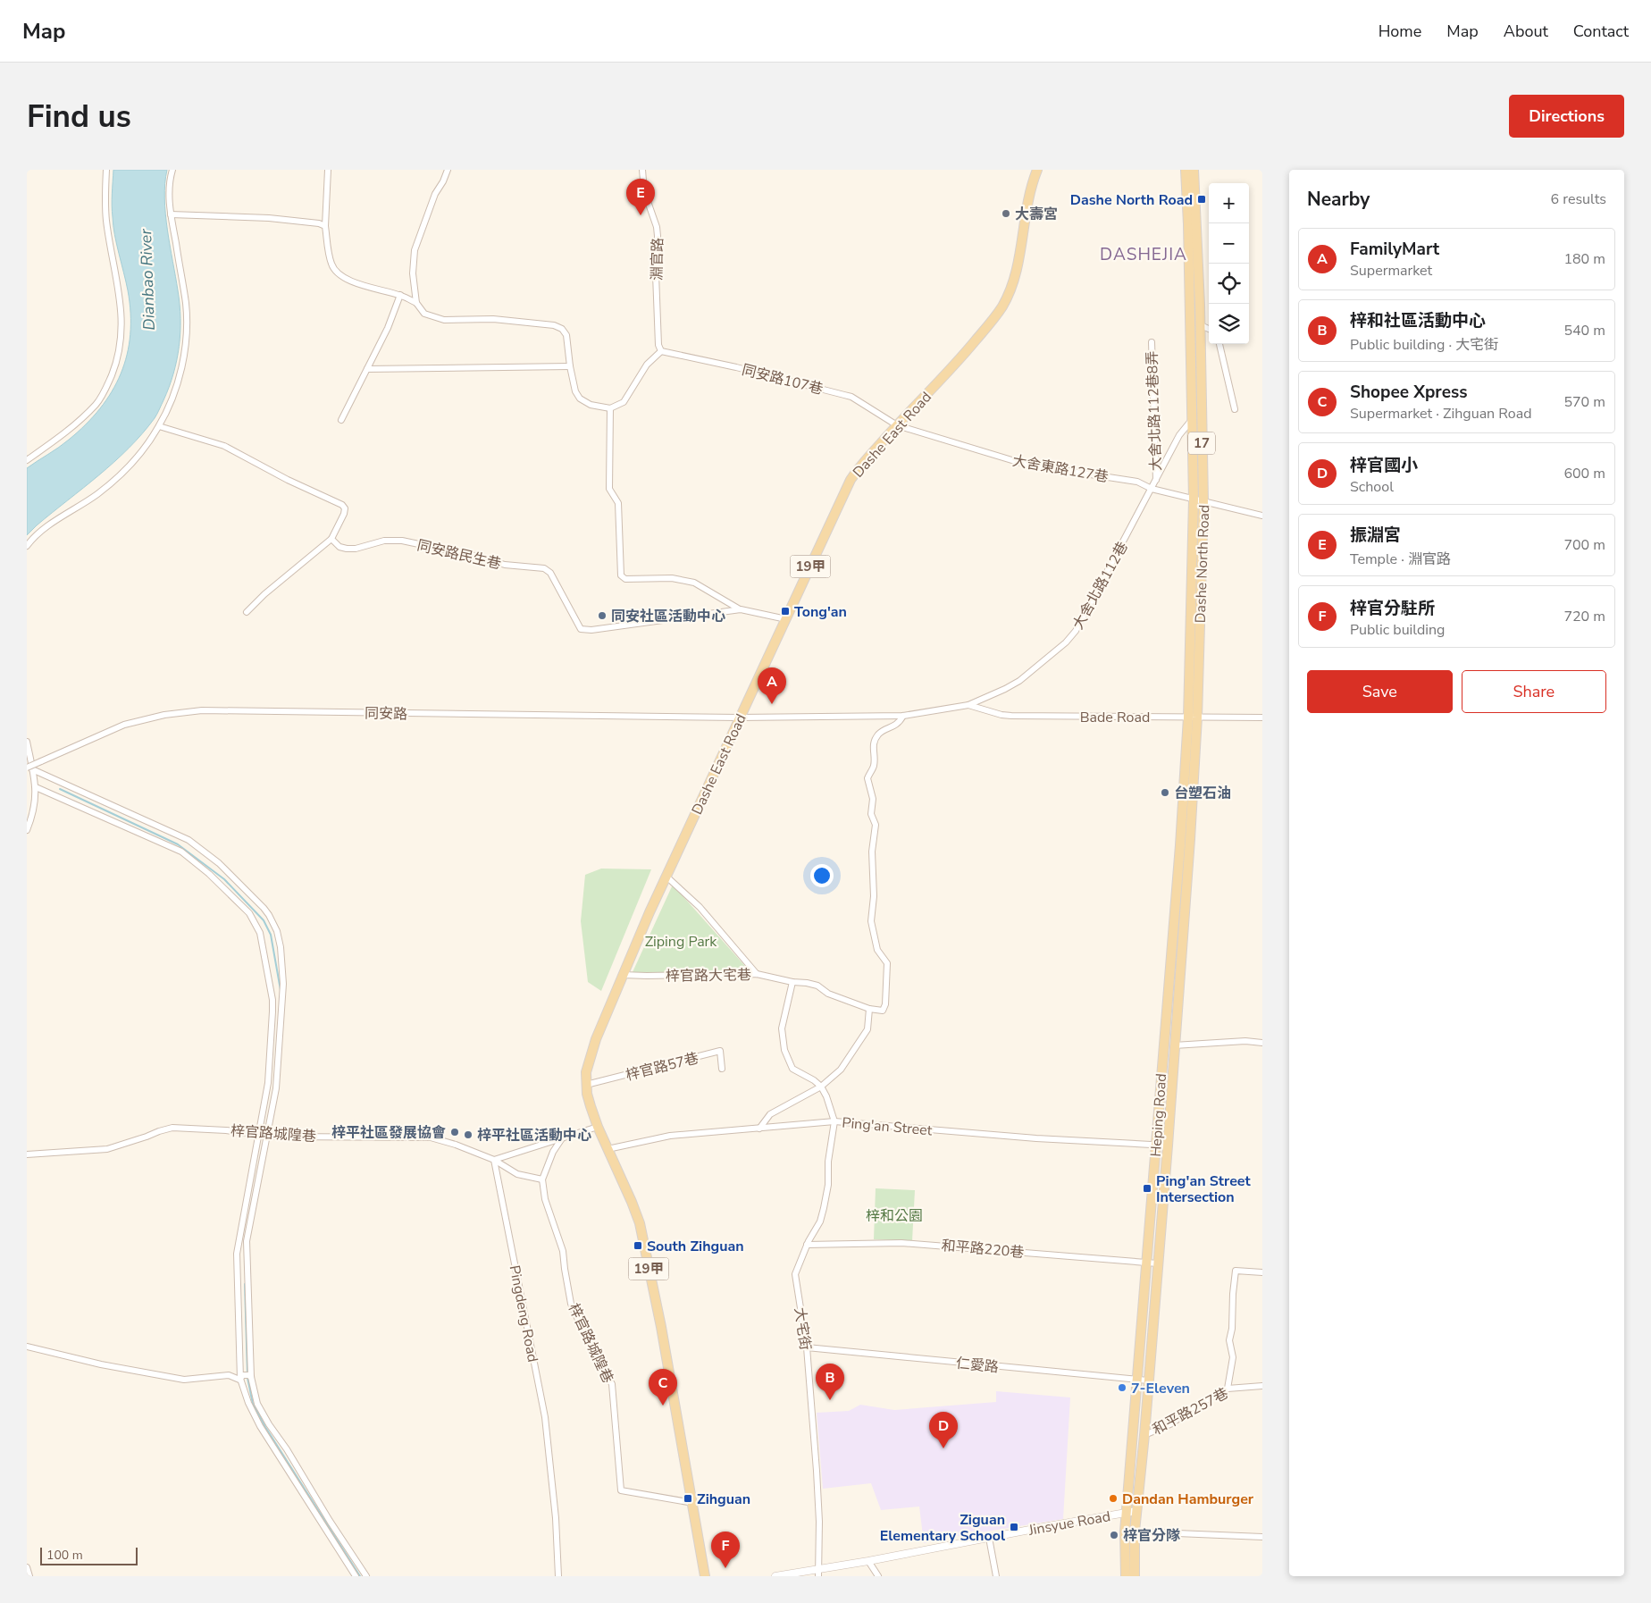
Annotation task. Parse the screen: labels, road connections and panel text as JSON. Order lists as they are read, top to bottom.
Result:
{
  "streets": {
    "main road": [
      "Dashe East Road",
      "17",
      "Dashe North Road",
      "19甲",
      "Heping Road"
    ],
    "street": [
      "淵官路",
      "同安路107巷",
      "大舍北路112巷8弄",
      "大舍東路127巷",
      "同安路民生巷",
      "大舍北路112巷",
      "同安路",
      "Bade Road",
      "梓官路大宅巷",
      "梓官路57巷",
      "Ping'an Street",
      "梓官路城隍巷",
      "和平路220巷",
      "Pingdeng Road",
      "大宅街",
      "仁愛路",
      "和平路257巷",
      "Jinsyue Road"
    ]
  },
  "crossings": [
    ["淵官路", "同安路107巷"],
    ["同安路107巷", "Dashe East Road"],
    ["同安路107巷", "大舍東路127巷"],
    ["大舍北路112巷8弄", "大舍北路112巷"],
    ["Dashe East Road", "大舍東路127巷"],
    ["Dashe East Road", "19甲"],
    ["Dashe East Road", "大舍北路112巷"],
    ["Dashe East Road", "同安路"],
    ["Dashe East Road", "梓官路大宅巷"],
    ["17", "Heping Road"],
    ["17", "Jinsyue Road"],
    ["大舍東路127巷", "Dashe North Road"],
    ["大舍東路127巷", "大舍北路112巷"],
    ["Dashe North Road", "大舍北路112巷"],
    ["Dashe North Road", "Bade Road"],
    ["Dashe North Road", "Heping Road"],
    ["19甲", "梓官路大宅巷"],
    ["19甲", "梓官路57巷"],
    ["19甲", "Ping'an Street"],
    ["19甲", "梓官路城隍巷"],
    ["大舍北路112巷", "同安路"],
    ["大舍北路112巷", "Bade Road"],
    ["大舍北路112巷", "梓官路大宅巷"],
    ["Bade Road", "Heping Road"],
    ["Heping Road", "Ping'an Street"],
    ["Heping Road", "和平路220巷"],
    ["Heping Road", "仁愛路"],
    ["Heping Road", "和平路257巷"],
    ["Heping Road", "Jinsyue Road"],
    ["Ping'an Street", "大宅街"],
    ["梓官路城隍巷", "Pingdeng Road"],
    ["和平路220巷", "大宅街"],
    ["大宅街", "仁愛路"],
    ["大宅街", "Jinsyue Road"]
  ],
  "districts": ["DASHEJIA"],
  "water": ["Dianbao River"],
  "parks": ["Ziping Park", "梓和公園"],
  "places": {
    "transit": [
      "Dashe North Road",
      "Tong'an",
      "Ping'an Street Intersection",
      "South Zihguan",
      "Zihguan",
      "Ziguan Elementary School"
    ],
    "other": [
      "大壽宮",
      "同安社區活動中心",
      "台塑石油",
      "梓平社區發展協會",
      "梓平社區活動中心",
      "7-Eleven",
      "Dandan Hamburger",
      "梓官分隊"
    ]
  },
  "scale_bar": "100 m",
  "page": {
    "header": "Map",
    "nav": [
      "Home",
      "Map",
      "About",
      "Contact"
    ],
    "buttons": [
      "Directions",
      ["Save", "Share"]
    ],
    "title": "Find us",
    "heading": ["Nearby", "6 results"],
    "pins": [
      "E",
      "A",
      "B",
      "C",
      "D",
      "F"
    ],
    "map_buttons": ["+", "−"],
    "list": [
      {
        "mark": "A",
        "name": "FamilyMart",
        "note": "Supermarket",
        "value": "180 m"
      },
      {
        "mark": "B",
        "name": "梓和社區活動中心",
        "note": "Public building · 大宅街",
        "value": "540 m"
      },
      {
        "mark": "C",
        "name": "Shopee Xpress",
        "note": "Supermarket · Zihguan Road",
        "value": "570 m"
      },
      {
        "mark": "D",
        "name": "梓官國小",
        "note": "School",
        "value": "600 m"
      },
      {
        "mark": "E",
        "name": "振淵宮",
        "note": "Temple · 淵官路",
        "value": "700 m"
      },
      {
        "mark": "F",
        "name": "梓官分駐所",
        "note": "Public building",
        "value": "720 m"
      }
    ],
    "scale": "100 m"
  }
}
